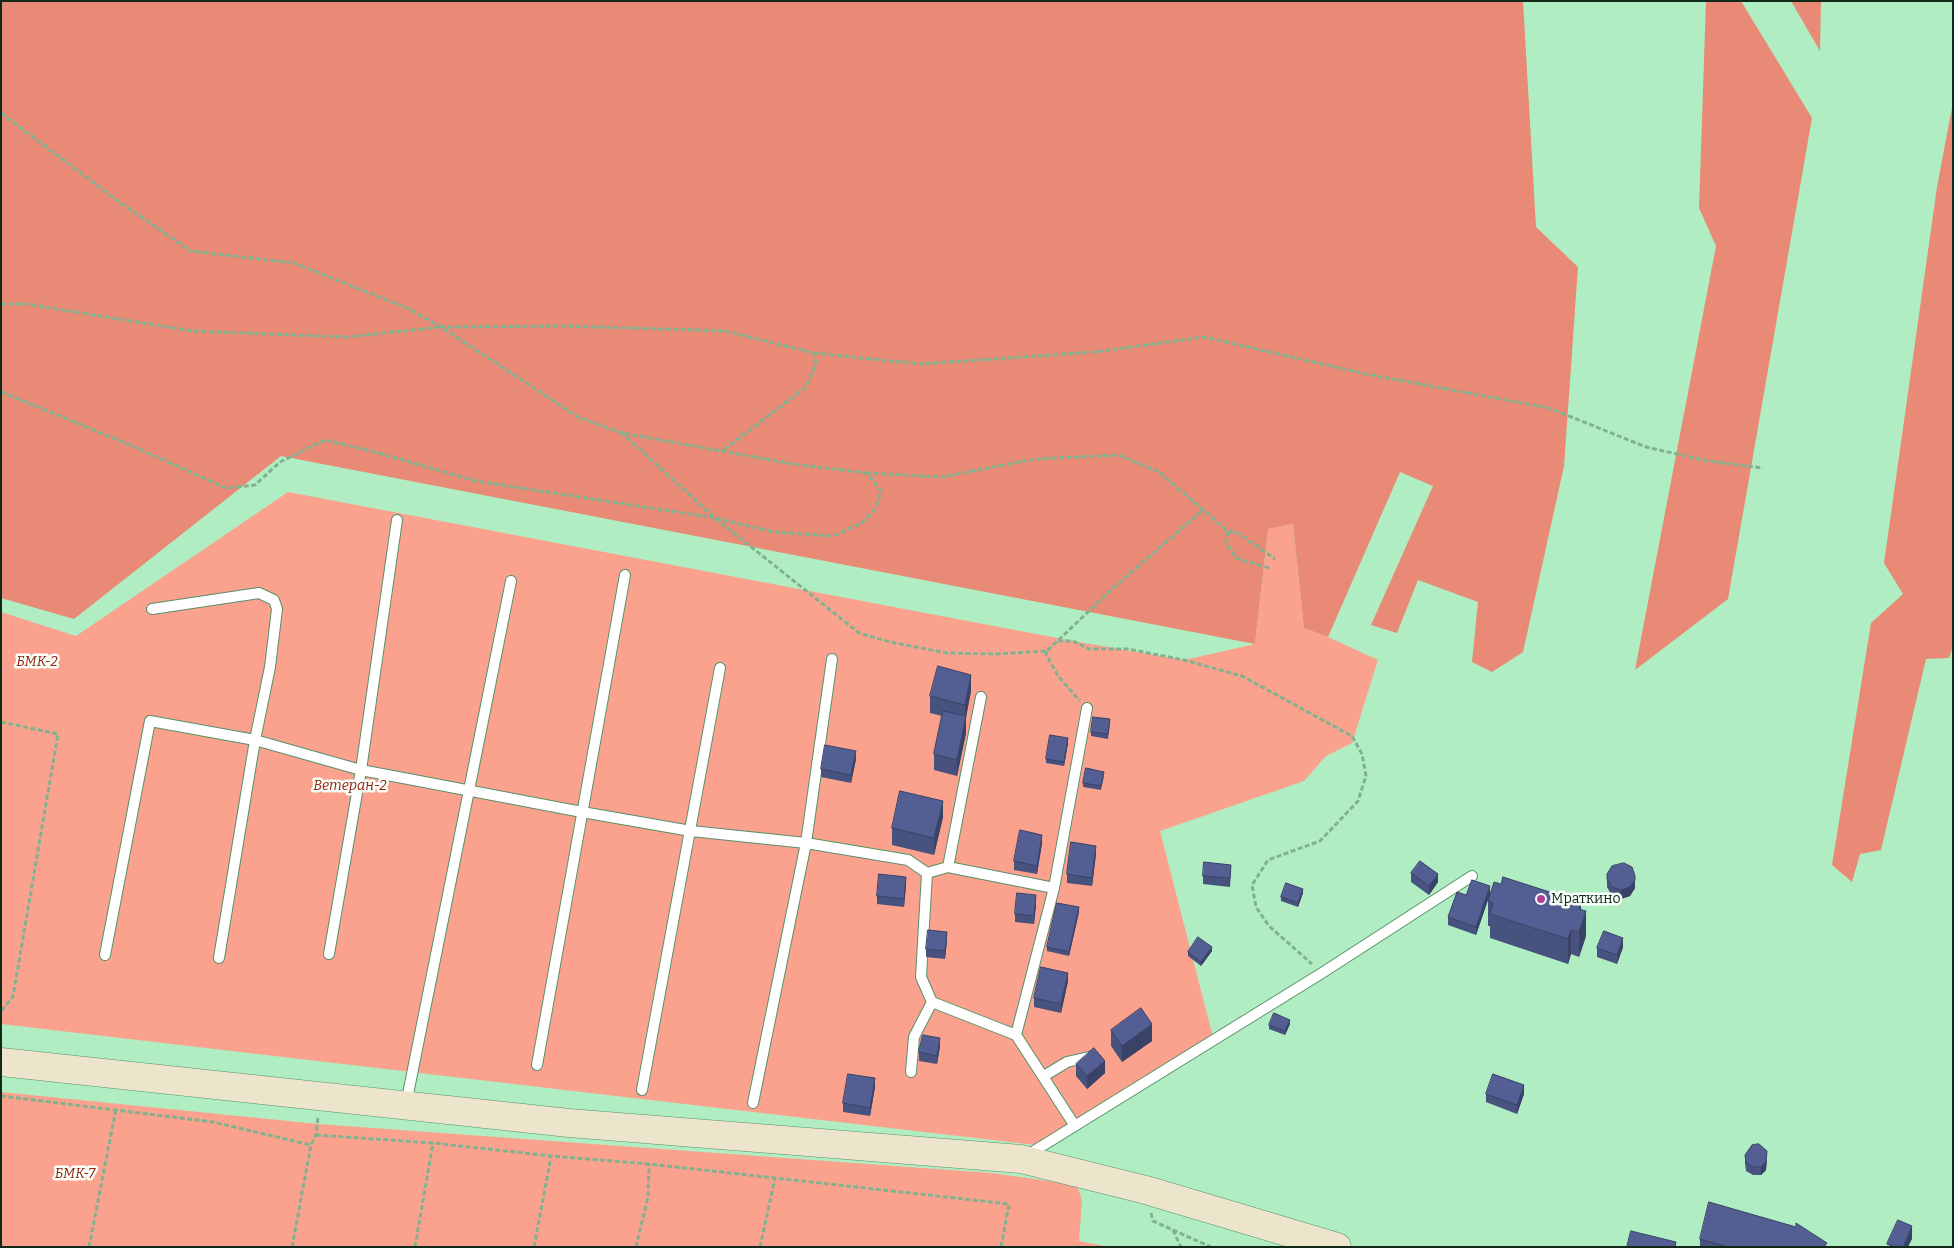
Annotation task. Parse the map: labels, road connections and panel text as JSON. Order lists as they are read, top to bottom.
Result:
{
  "parks": ["БМК-2", "Ветеран-2", "БМК-7"],
  "places": ["Мраткино"]
}
